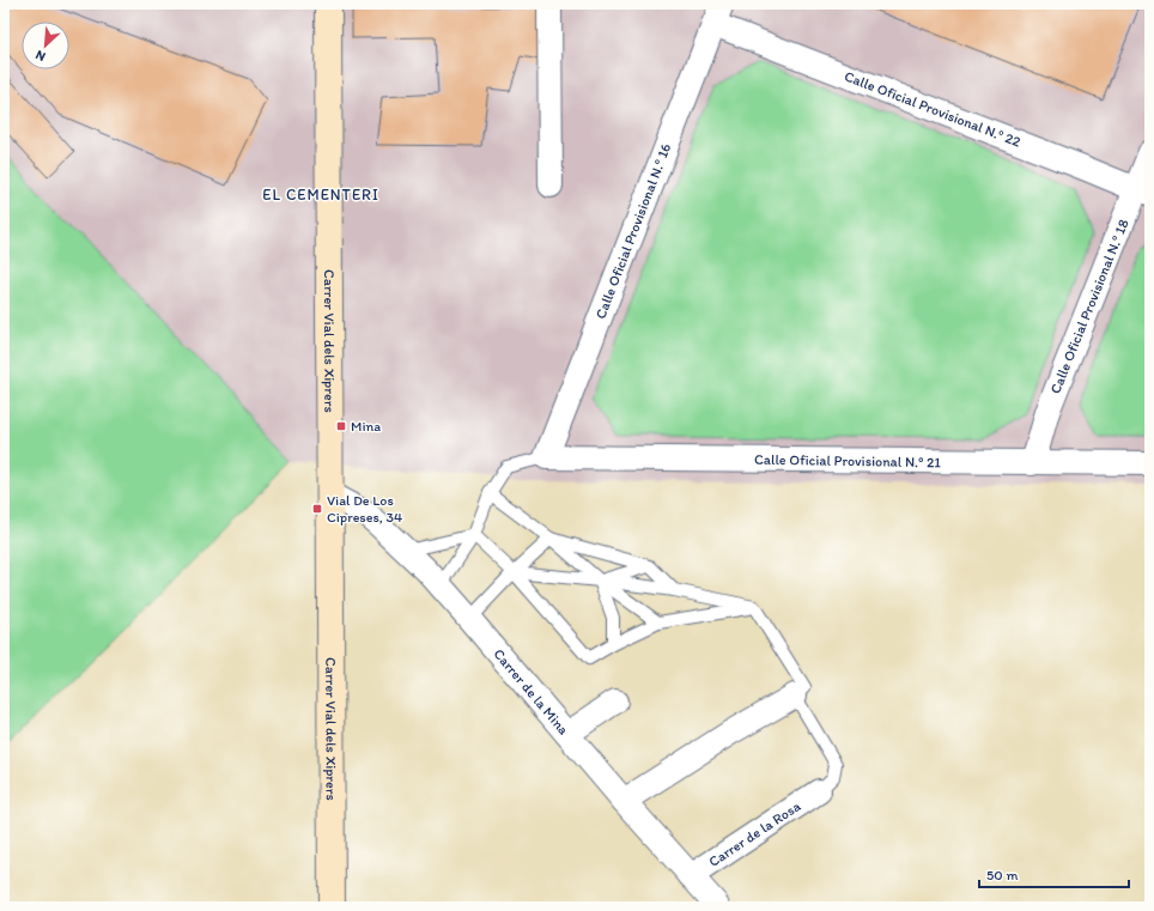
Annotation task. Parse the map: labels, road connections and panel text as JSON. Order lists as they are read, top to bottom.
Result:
{
  "streets": {
    "street": [
      "Calle Oficial Provisional N.º 22",
      "Calle Oficial Provisional N.º 16",
      "Calle Oficial Provisional N.º 18",
      "Carrer Vial dels Xiprers",
      "Calle Oficial Provisional N.º 21",
      "Carrer de la Mina",
      "Carrer de la Rosa"
    ]
  },
  "crossings": [
    ["Calle Oficial Provisional N.º 22", "Calle Oficial Provisional N.º 16"],
    ["Calle Oficial Provisional N.º 22", "Calle Oficial Provisional N.º 18"],
    ["Calle Oficial Provisional N.º 16", "Calle Oficial Provisional N.º 21"],
    ["Calle Oficial Provisional N.º 18", "Calle Oficial Provisional N.º 21"],
    ["Carrer Vial dels Xiprers", "Carrer de la Mina"],
    ["Carrer de la Mina", "Carrer de la Rosa"]
  ],
  "districts": ["EL CEMENTERI"],
  "places": {
    "transit": ["Mina", "Vial De Los Cipreses, 34"]
  },
  "scale_bar": "50 m",
  "north": "bottom left"
}
